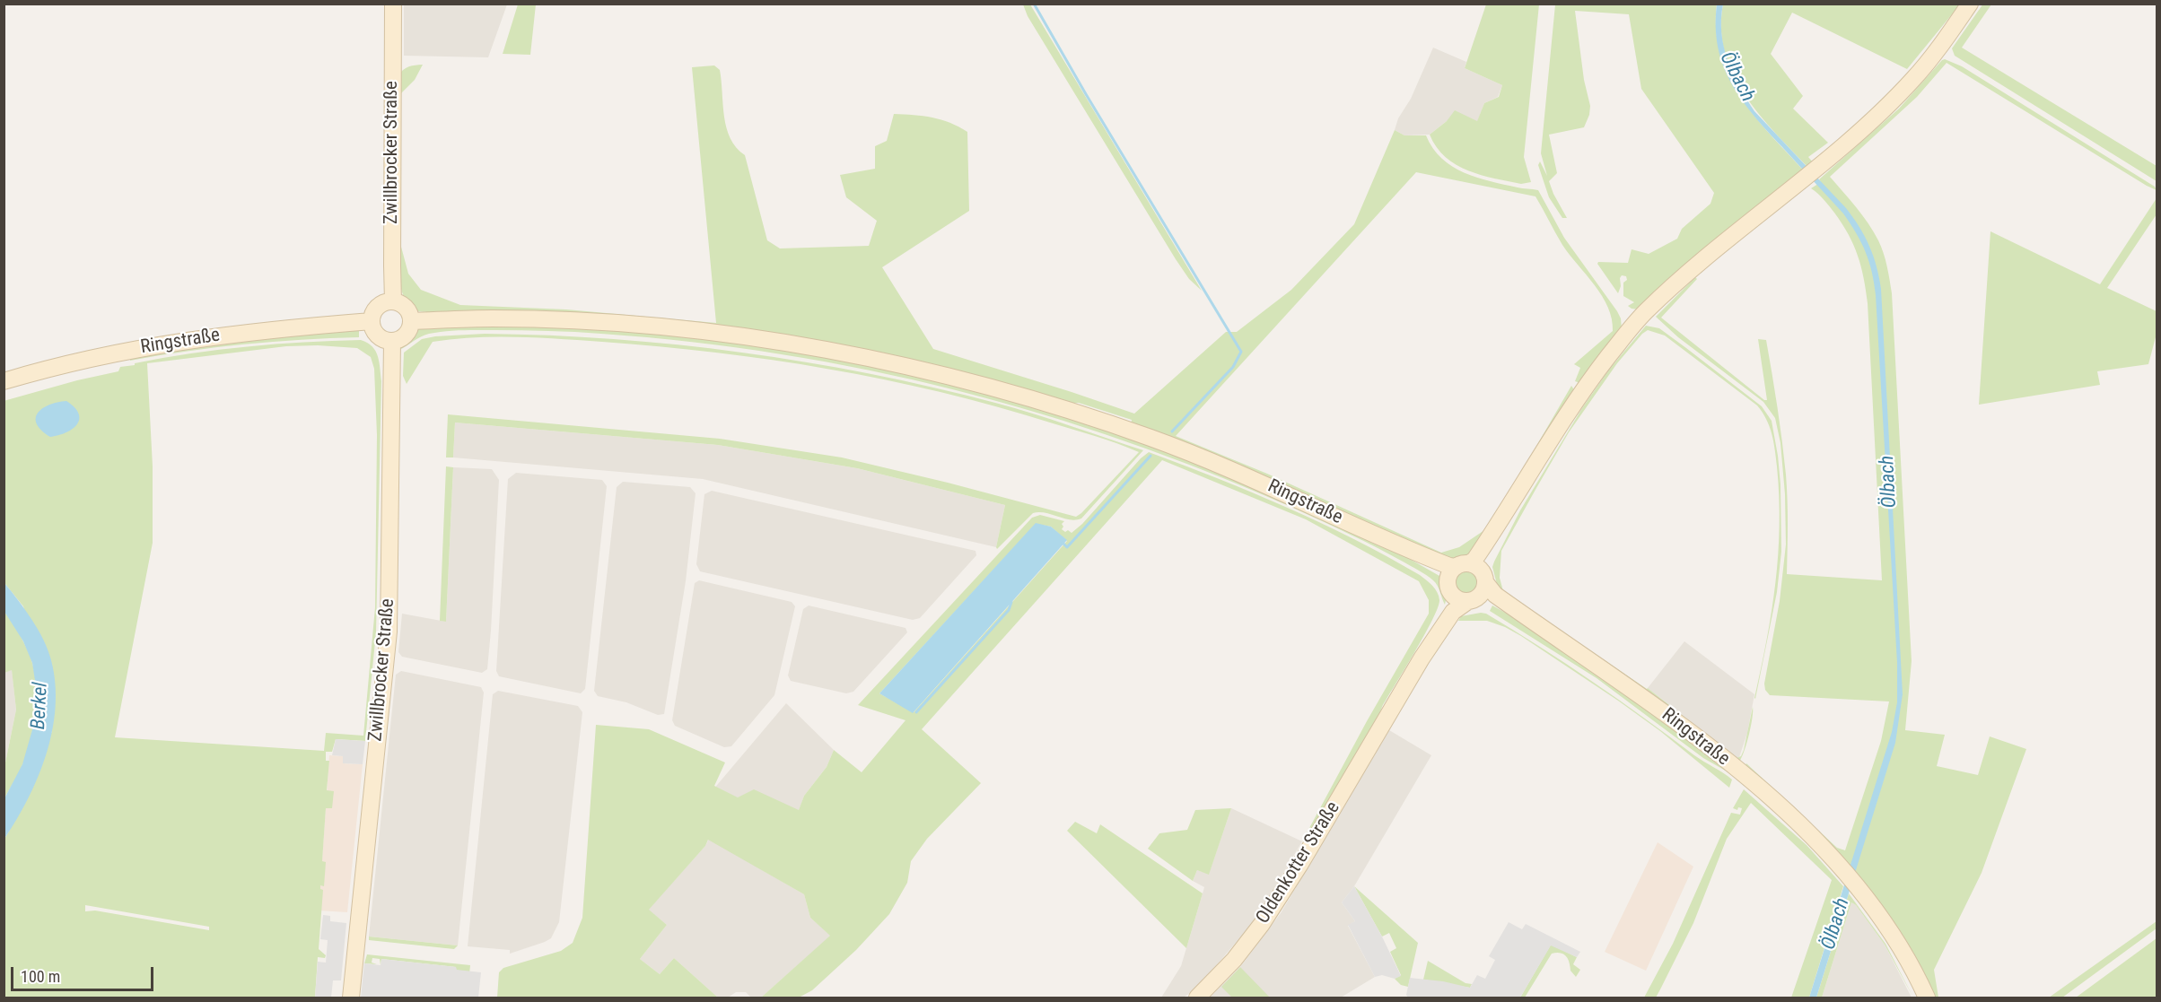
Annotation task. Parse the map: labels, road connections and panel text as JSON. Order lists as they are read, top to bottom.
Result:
{
  "streets": {
    "main road": ["Zwillbrocker Straße", "Ringstraße", "Oldenkotter Straße"]
  },
  "crossings": [
    ["Zwillbrocker Straße", "Ringstraße"]
  ],
  "water": ["Ölbach", "Berkel"],
  "scale_bar": "100 m"
}
